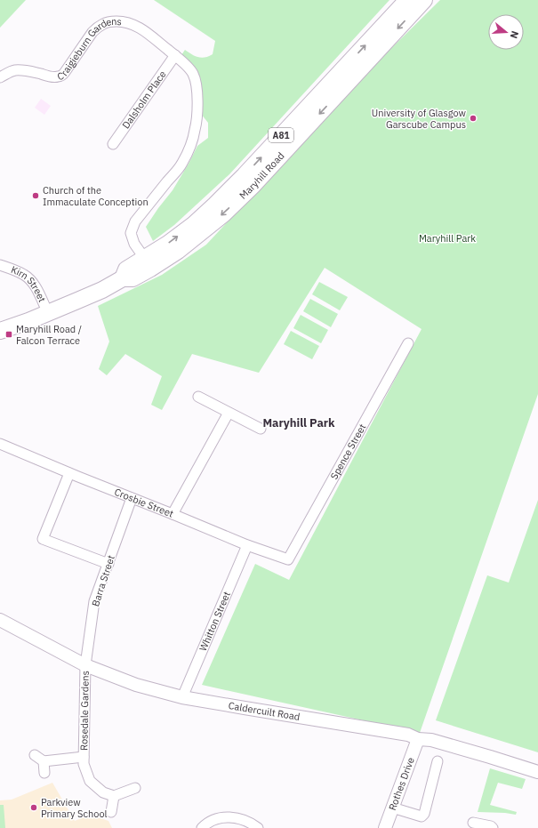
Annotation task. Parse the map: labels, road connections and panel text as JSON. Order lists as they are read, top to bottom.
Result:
{
  "streets": {
    "main road": ["A81", "Maryhill Road"],
    "street": [
      "Craigieburn Gardens",
      "Dalsholm Place",
      "Kirn Street",
      "Spence Street",
      "Crosbie Street",
      "Barra Street",
      "Whitton Street",
      "Rosedale Gardens",
      "Caldercuilt Road",
      "Rothes Drive"
    ]
  },
  "crossings": [
    ["Craigieburn Gardens", "Dalsholm Place"],
    ["Craigieburn Gardens", "Maryhill Road"],
    ["Maryhill Road", "Kirn Street"],
    ["Spence Street", "Crosbie Street"],
    ["Crosbie Street", "Barra Street"],
    ["Crosbie Street", "Whitton Street"],
    ["Barra Street", "Rosedale Gardens"],
    ["Barra Street", "Caldercuilt Road"],
    ["Whitton Street", "Caldercuilt Road"],
    ["Rosedale Gardens", "Caldercuilt Road"],
    ["Caldercuilt Road", "Rothes Drive"]
  ],
  "districts": ["Maryhill Park"],
  "parks": ["Maryhill Park"],
  "places": {
    "other": ["University of Glasgow Garscube Campus", "Church of the Immaculate Conception", "Parkview Primary School"],
    "transit": ["Maryhill Road / Falcon Terrace"]
  },
  "north": "right"
}
